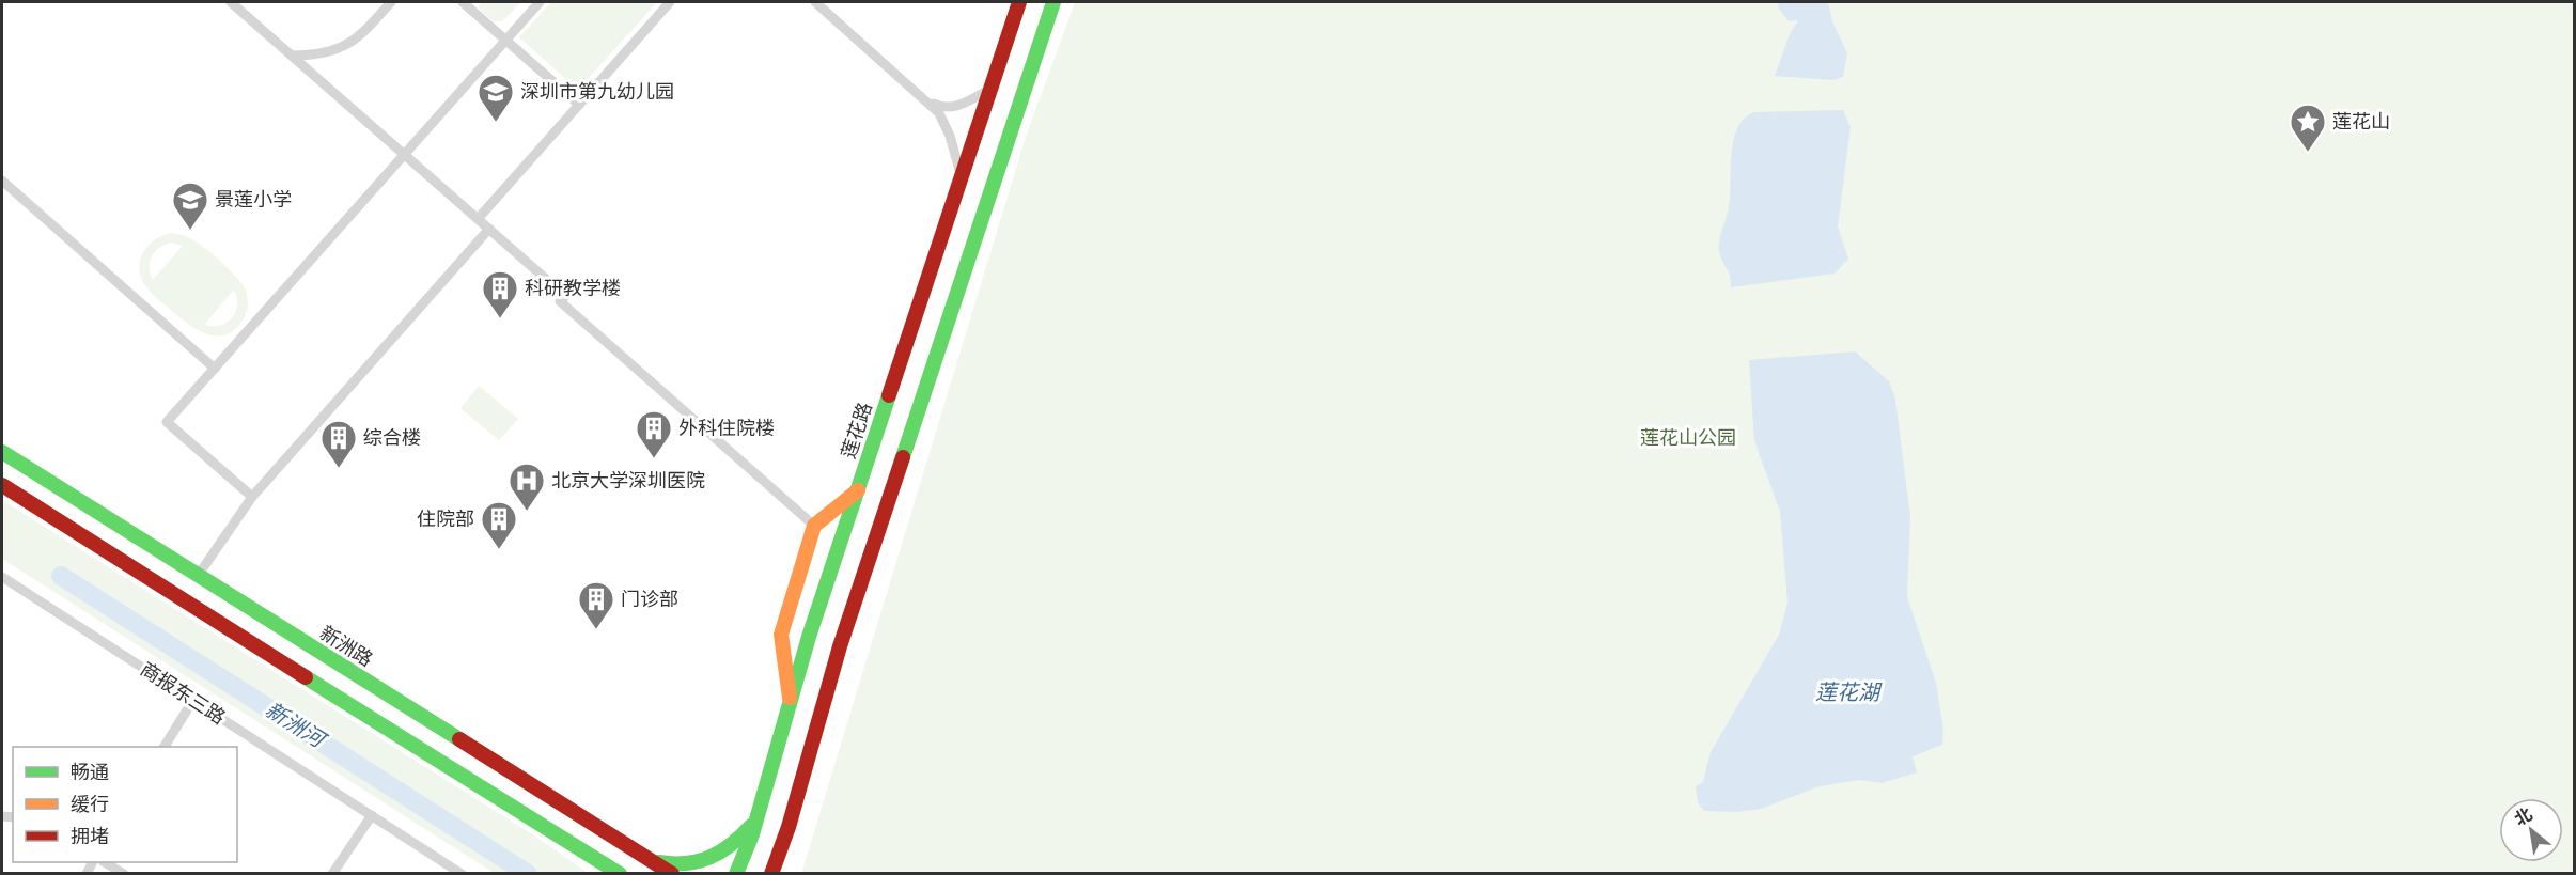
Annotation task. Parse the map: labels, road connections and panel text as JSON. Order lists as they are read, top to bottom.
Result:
{
  "streets": {
    "main road": ["莲花路", "新洲路"],
    "street": ["商报东三路"]
  },
  "water": ["莲花湖", "新洲河"],
  "parks": ["莲花山公园"],
  "places": {
    "school or university": ["深圳市第九幼儿园", "景莲小学"],
    "place": ["莲花山"],
    "building": [
      "科研教学楼",
      "外科住院楼",
      "综合楼",
      "住院部",
      "门诊部"
    ],
    "hospital": ["北京大学深圳医院"]
  },
  "legend": ["畅通", "缓行", "拥堵"],
  "north": "top left"
}
